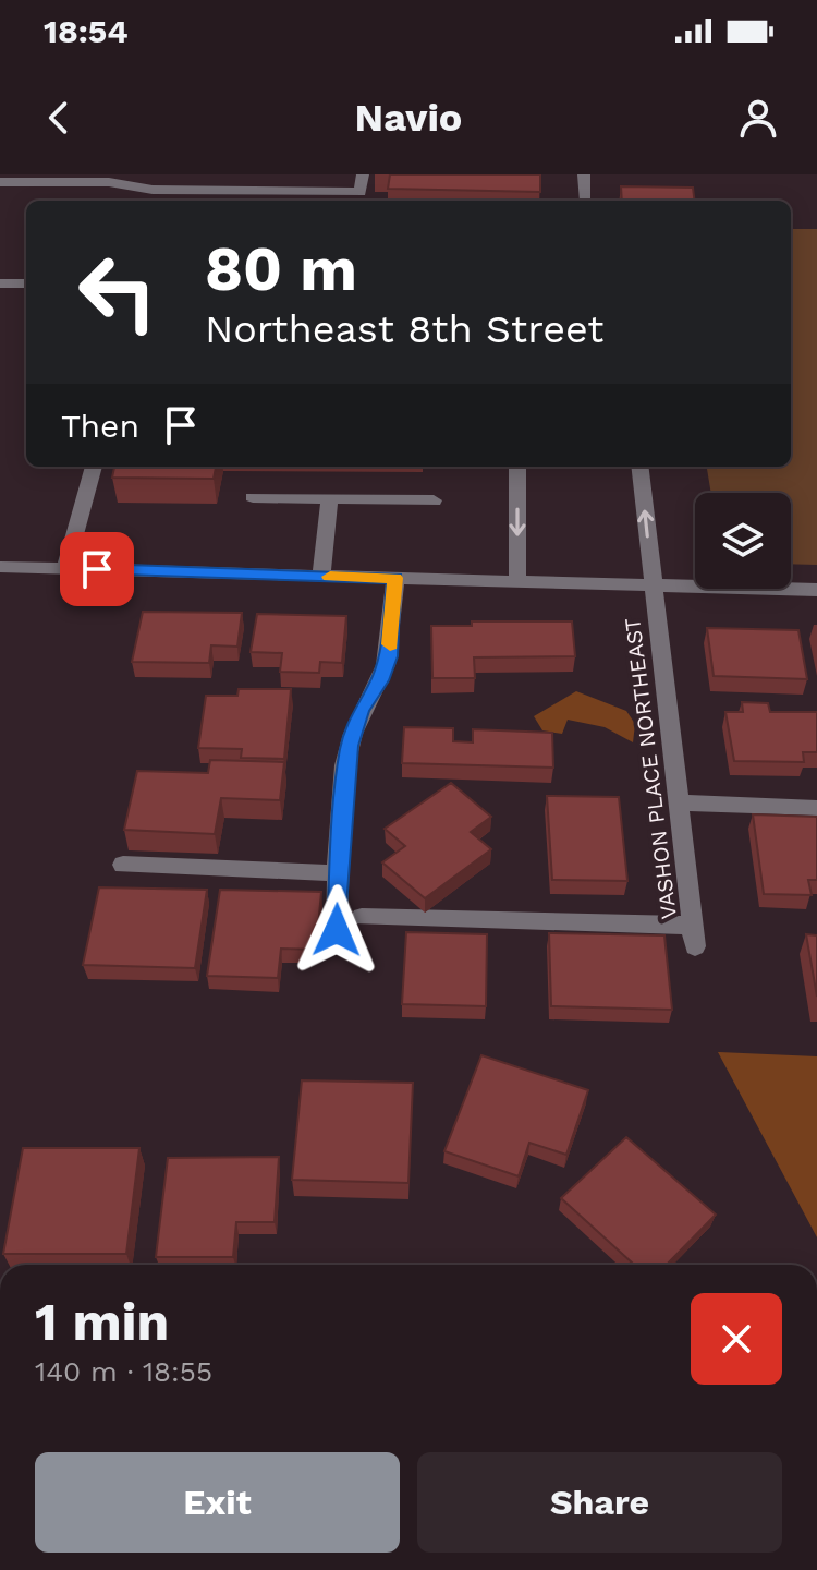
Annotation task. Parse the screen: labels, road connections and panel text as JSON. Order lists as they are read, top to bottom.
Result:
{
  "streets": {
    "street": ["VASHON PLACE NORTHEAST"]
  },
  "page": {
    "status": "18:54",
    "header": "Navio",
    "turn": ["80 m", "Northeast 8th Street"],
    "then": "Then",
    "heading": ["1 min", "140 m · 18:55"],
    "buttons": ["Exit", "Share"]
  }
}
